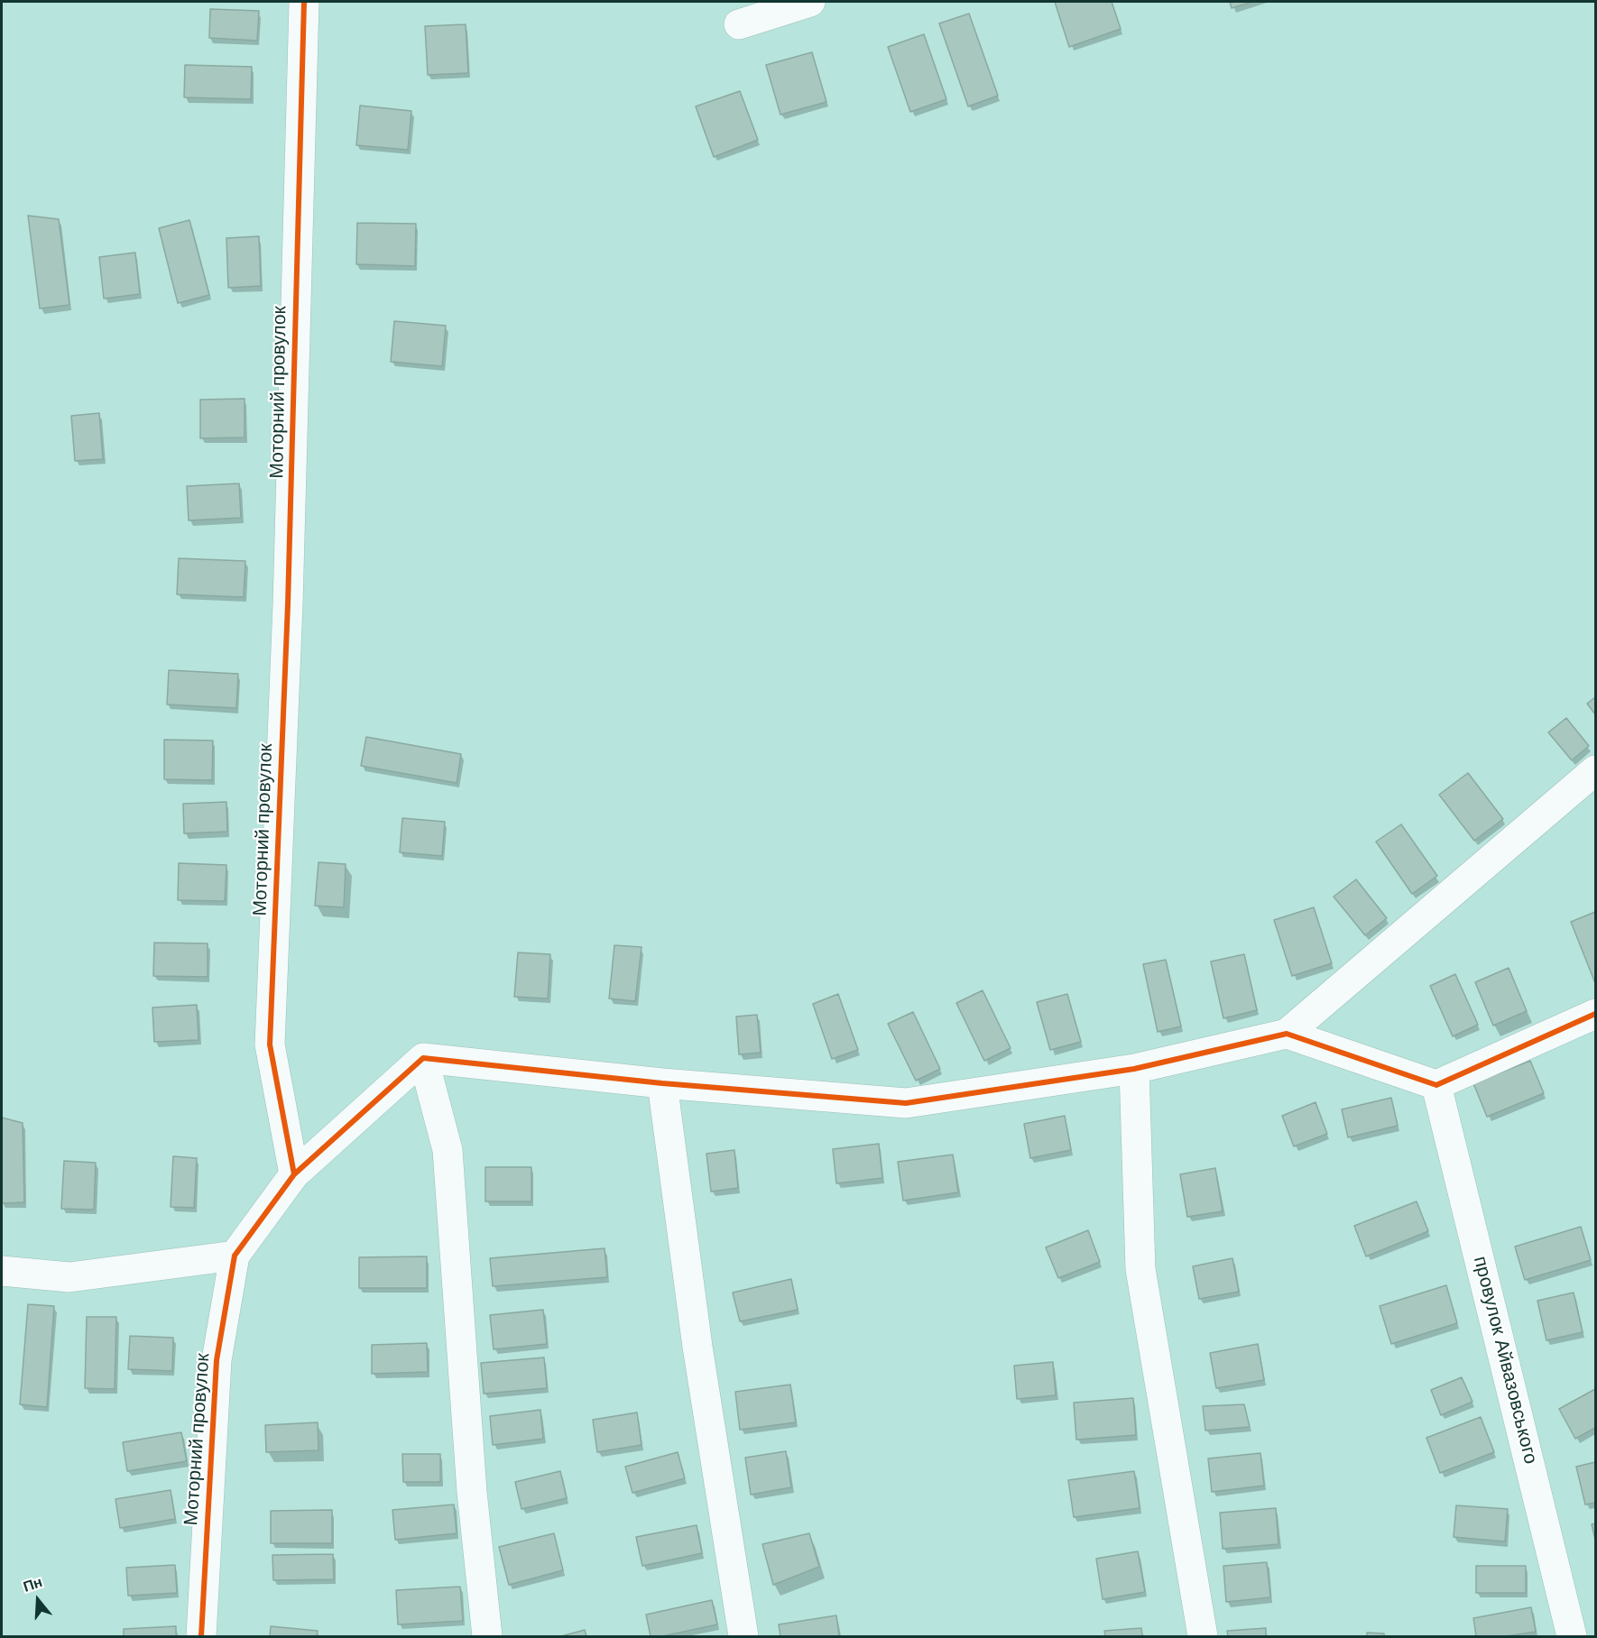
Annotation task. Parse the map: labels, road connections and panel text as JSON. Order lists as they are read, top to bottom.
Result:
{
  "streets": {
    "street": ["Моторний провулок", "провулок Айвазовського"]
  },
  "north": "top"
}
